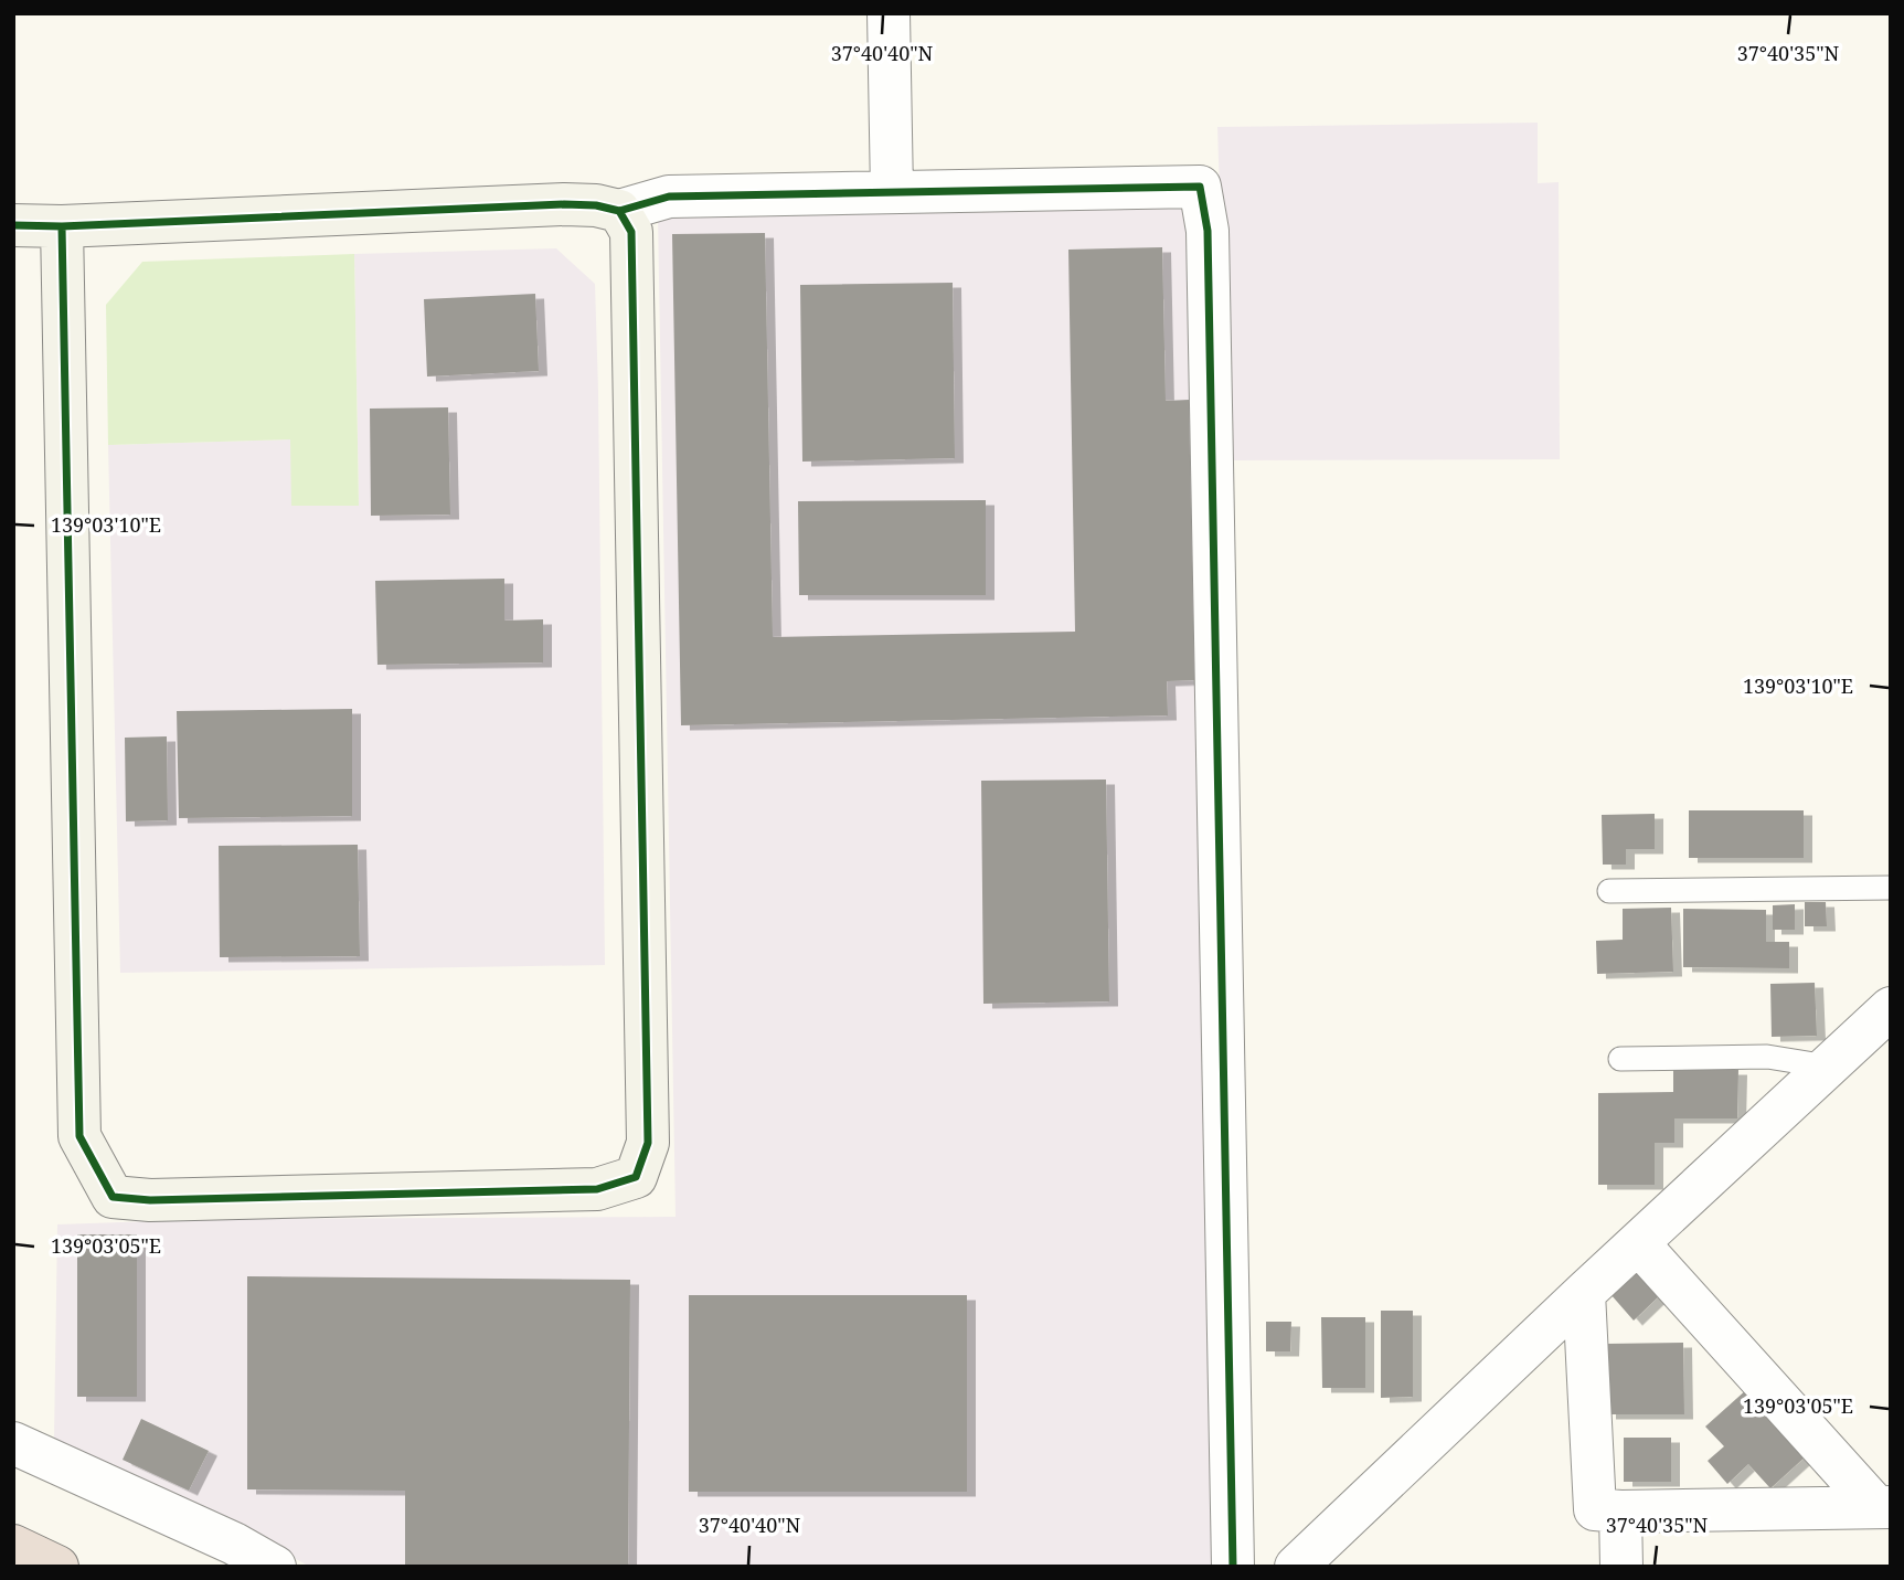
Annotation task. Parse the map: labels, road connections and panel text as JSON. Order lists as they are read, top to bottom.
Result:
{
  "coordinates": [
    "37°40'40\"N",
    "37°40'35\"N",
    "139°03'10\"E",
    "139°03'05\"E"
  ]
}
